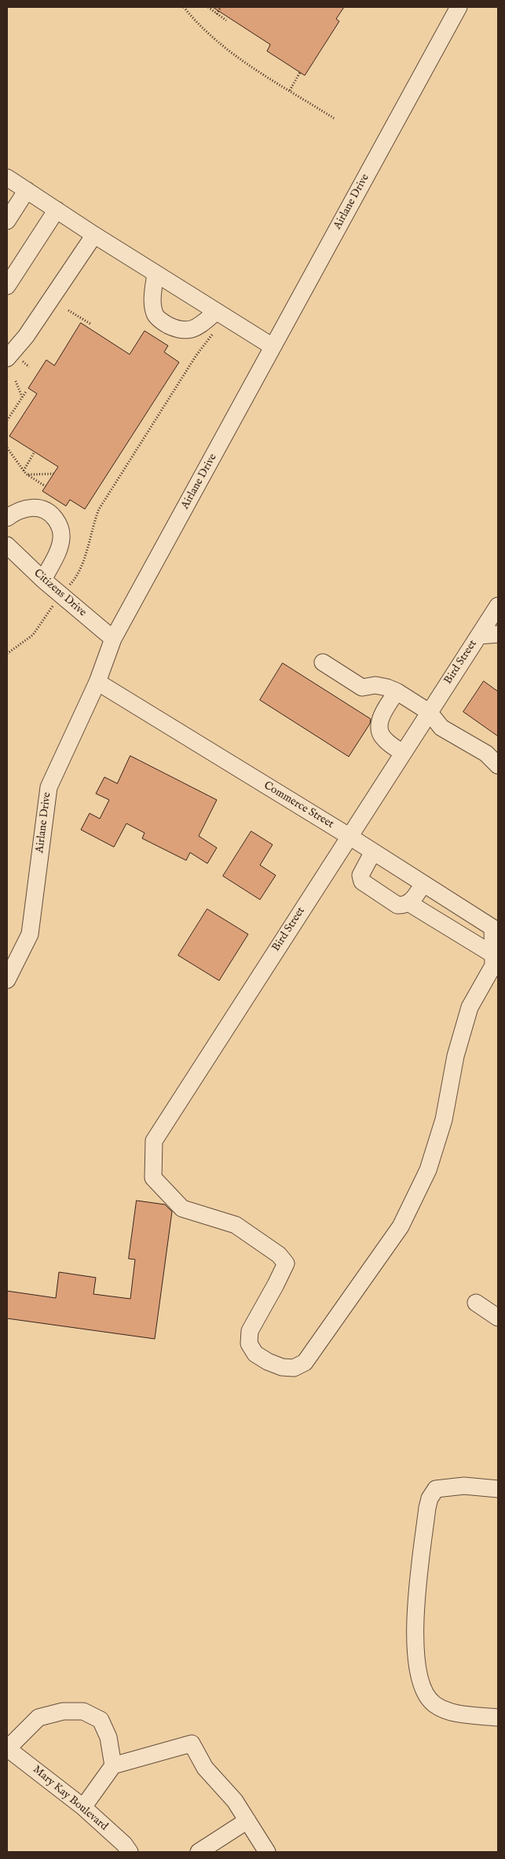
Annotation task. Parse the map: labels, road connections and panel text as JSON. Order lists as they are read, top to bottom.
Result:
{
  "streets": {
    "street": [
      "Airlane Drive",
      "Citizens Drive",
      "Bird Street",
      "Commerce Street",
      "Mary Kay Boulevard"
    ]
  },
  "crossings": [
    ["Airlane Drive", "Citizens Drive"],
    ["Airlane Drive", "Commerce Street"],
    ["Bird Street", "Commerce Street"]
  ]
}
